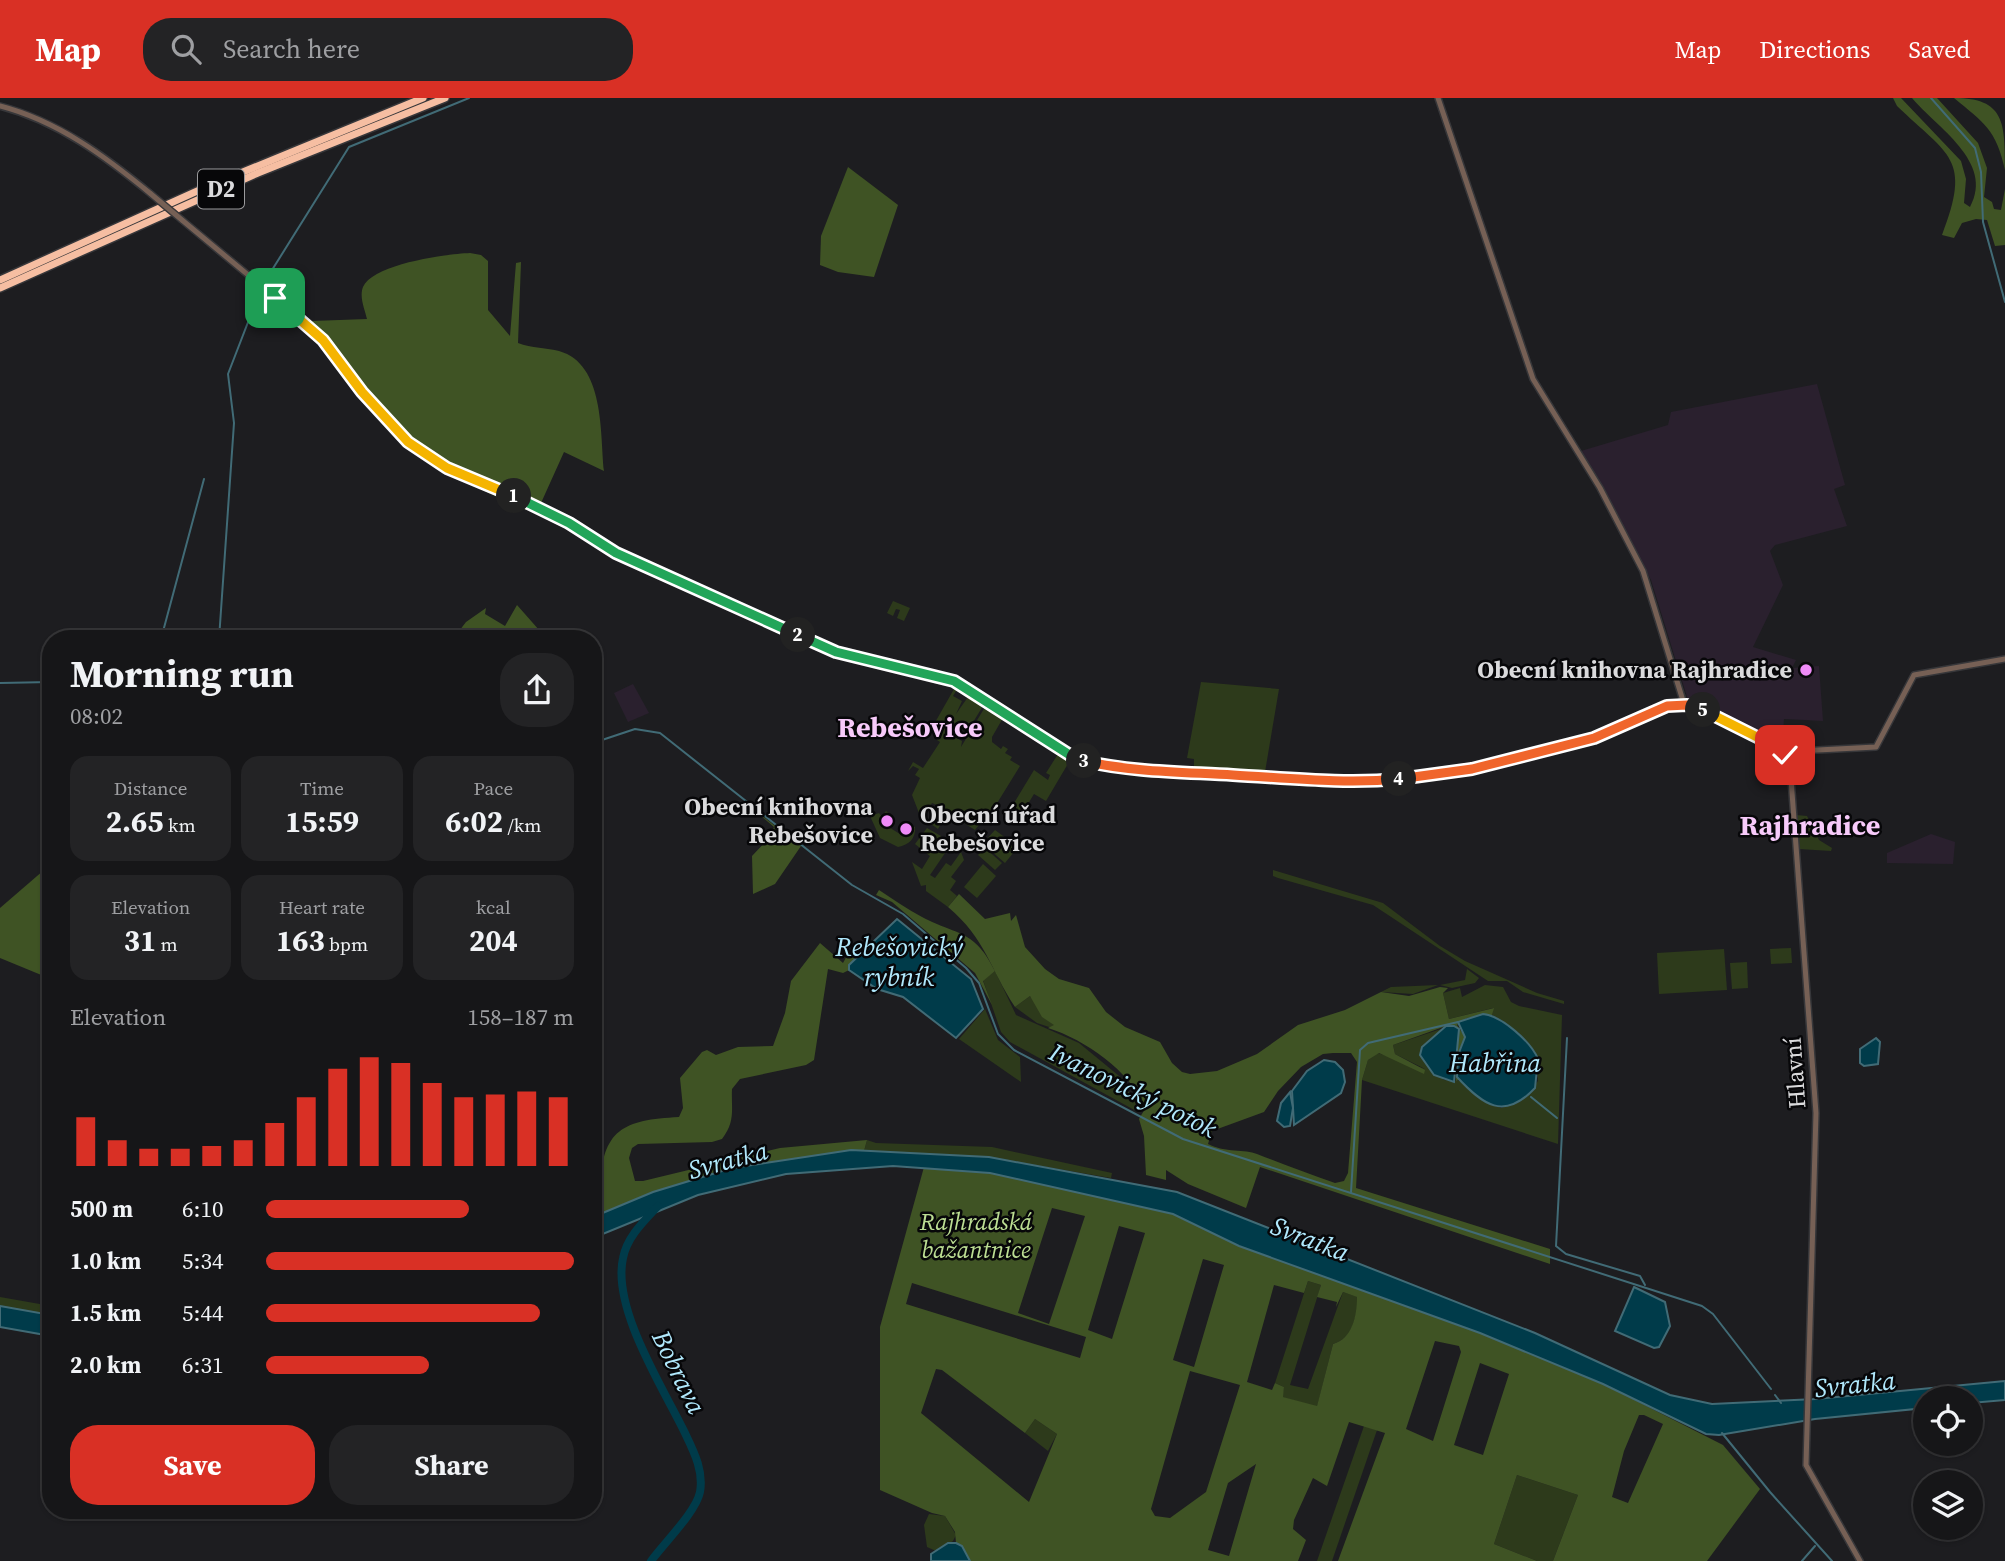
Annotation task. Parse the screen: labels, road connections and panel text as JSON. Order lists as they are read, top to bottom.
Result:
{
  "streets": {
    "highway": ["D2"],
    "street": ["Hlavní"]
  },
  "districts": ["Rebešovice", "Rajhradice"],
  "water": [
    "Rebešovický rybník",
    "Habřina",
    "Ivanovický potok",
    "Svratka",
    "Bobrava"
  ],
  "parks": ["Rajhradská bažantnice"],
  "places": ["Obecní knihovna Rajhradice", "Obecní knihovna Rebešovice", "Obecní úřad Rebešovice"],
  "page": {
    "header": "Map",
    "search": "Search here",
    "nav": ["Map", "Directions", "Saved"],
    "pins": [
      "1",
      "2",
      "5",
      "3",
      "4"
    ],
    "heading": ["Morning run", "08:02"],
    "stats": [
      ["Distance", "2.65 km"],
      ["Time", "15:59"],
      ["Pace", "6:02 /km"],
      ["Elevation", "31 m"],
      ["Heart rate", "163 bpm"],
      ["kcal", "204"]
    ],
    "chart": ["Elevation", "158–187 m"],
    "list": [
      {
        "name": "500 m",
        "note": "6:10"
      },
      {
        "name": "1.0 km",
        "note": "5:34"
      },
      {
        "name": "1.5 km",
        "note": "5:44"
      },
      {
        "name": "2.0 km",
        "note": "6:31"
      }
    ],
    "buttons": ["Save", "Share"]
  }
}
